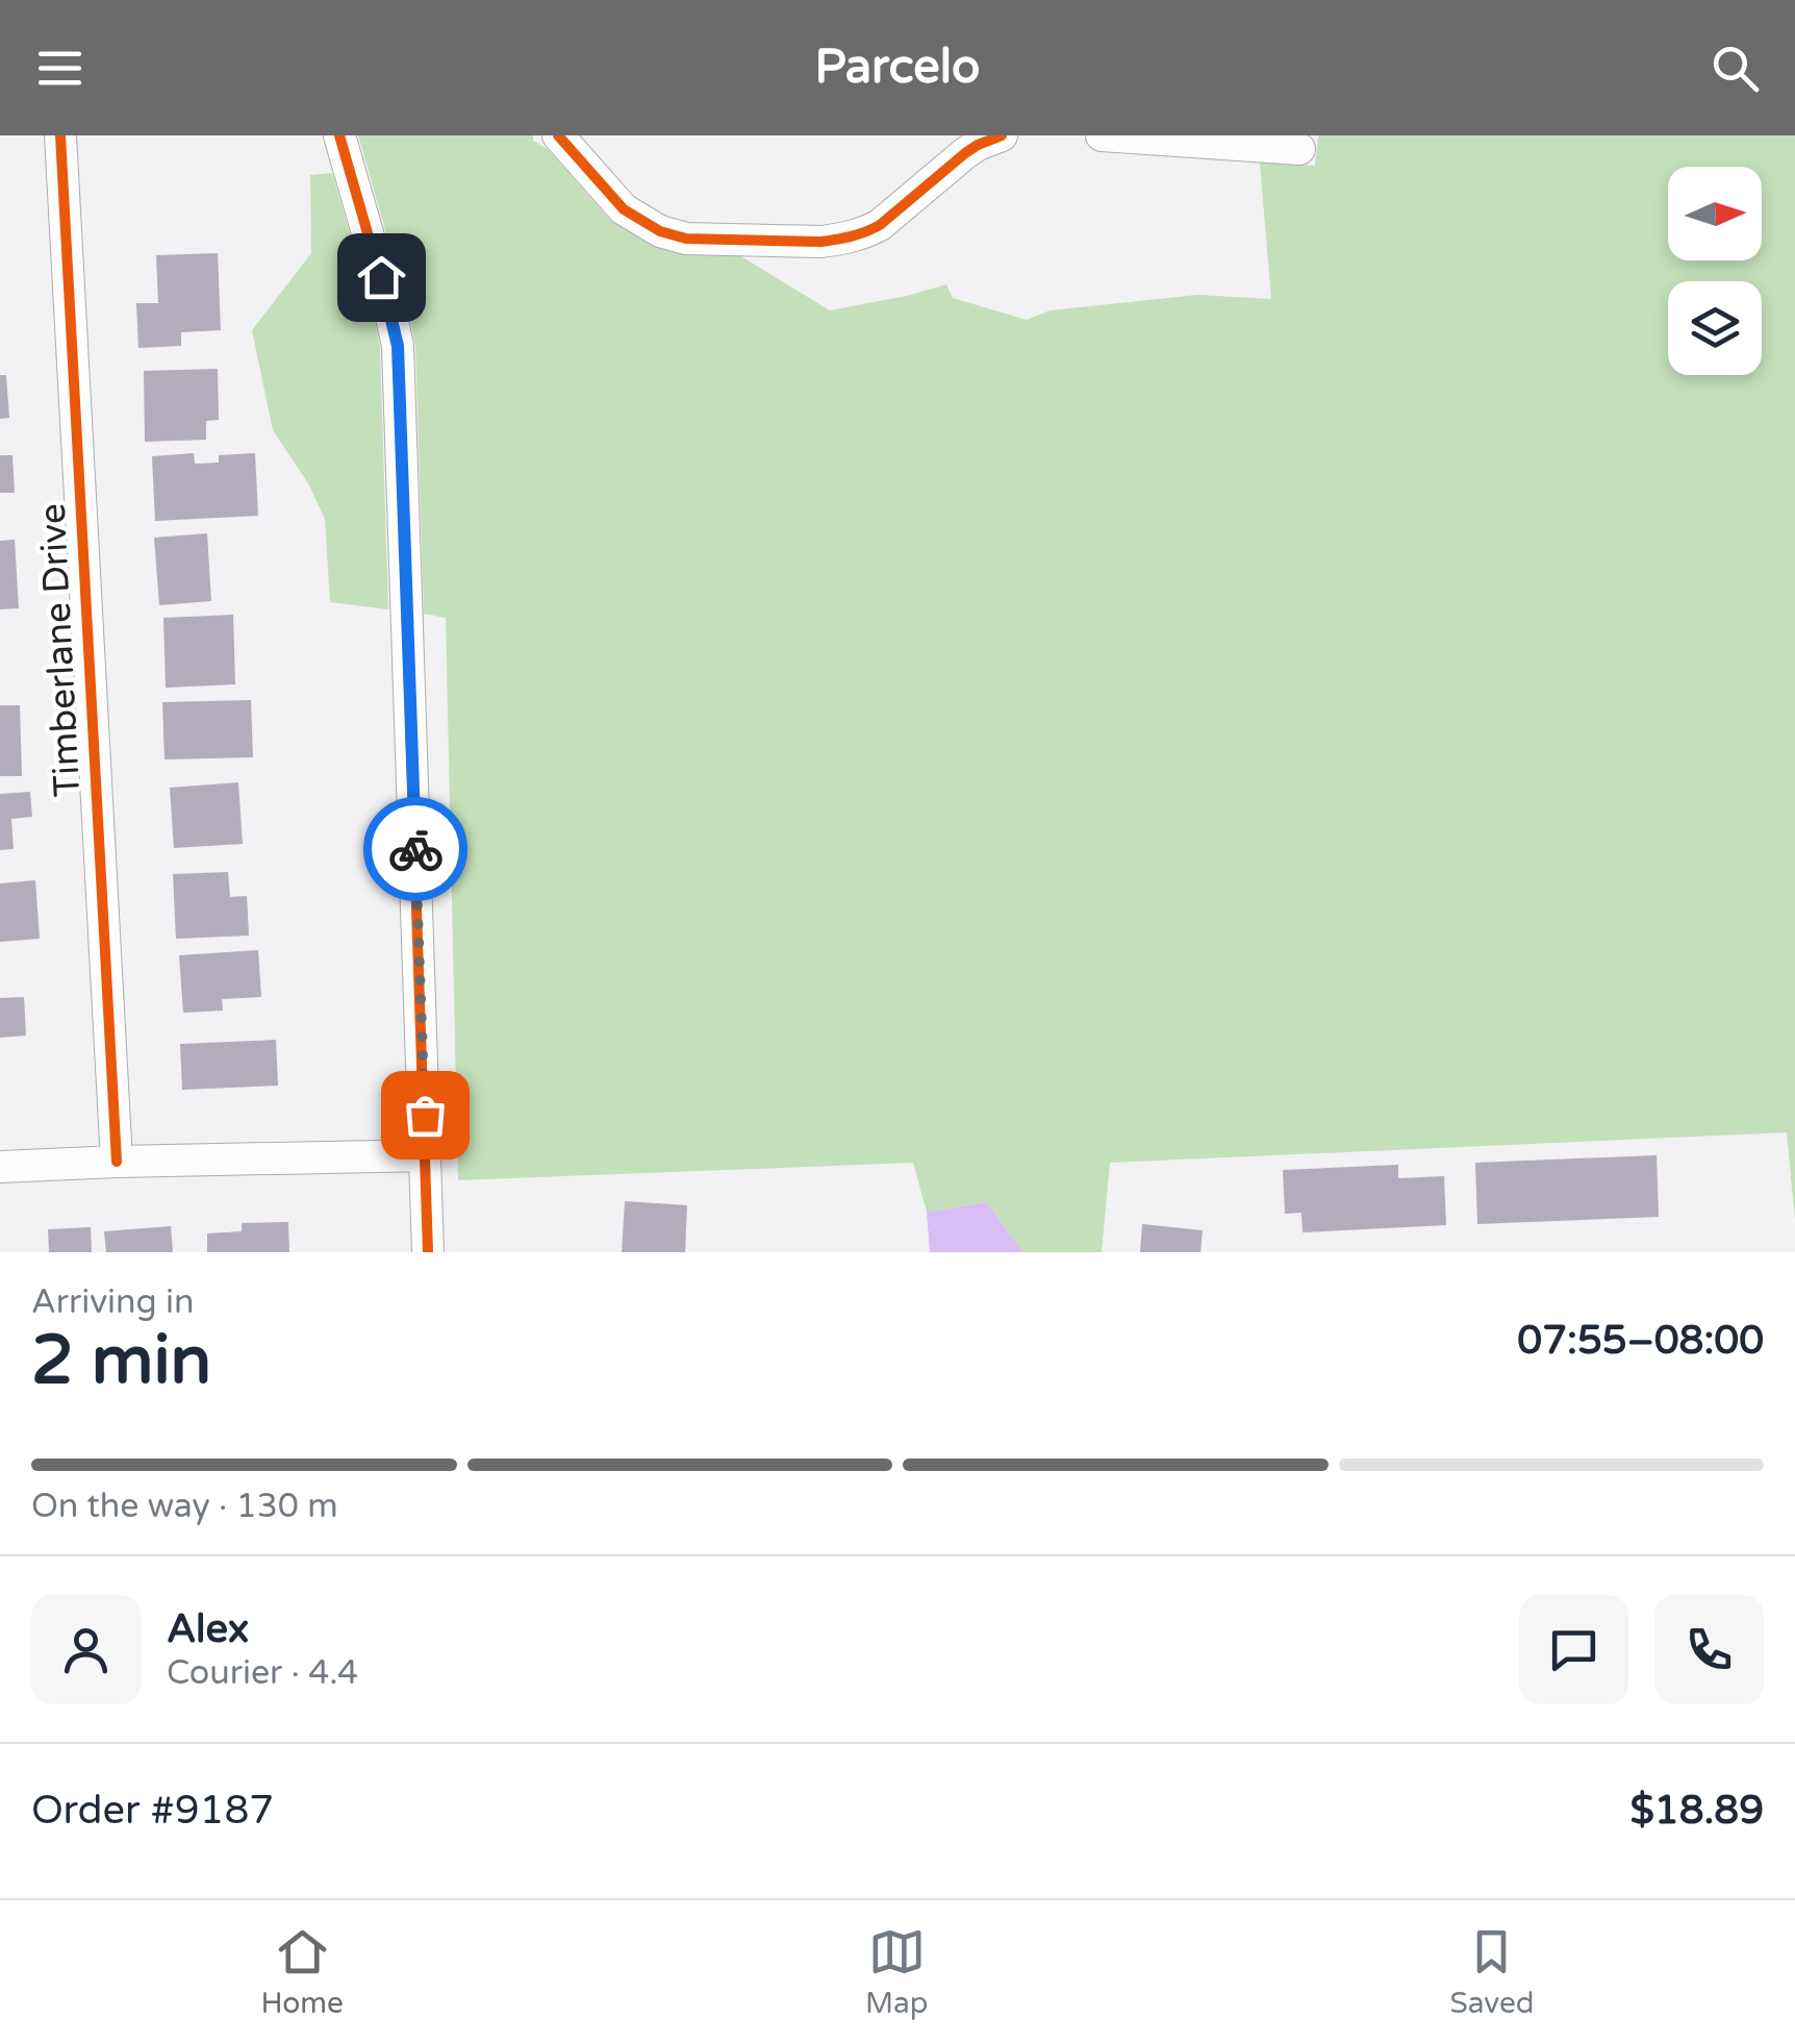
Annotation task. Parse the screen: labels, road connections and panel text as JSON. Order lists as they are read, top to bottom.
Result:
{
  "streets": {
    "street": ["Timberlane Drive"]
  },
  "north": "right",
  "page": {
    "header": "Parcelo",
    "heading": ["2 min", "Arriving in", "07:55–08:00"],
    "panel": [
      "Alex",
      "Courier · 4.4",
      "Order #9187",
      "$18.89"
    ],
    "bar": "On the way · 130 m",
    "tabs": ["Home", "Map", "Saved"]
  }
}
